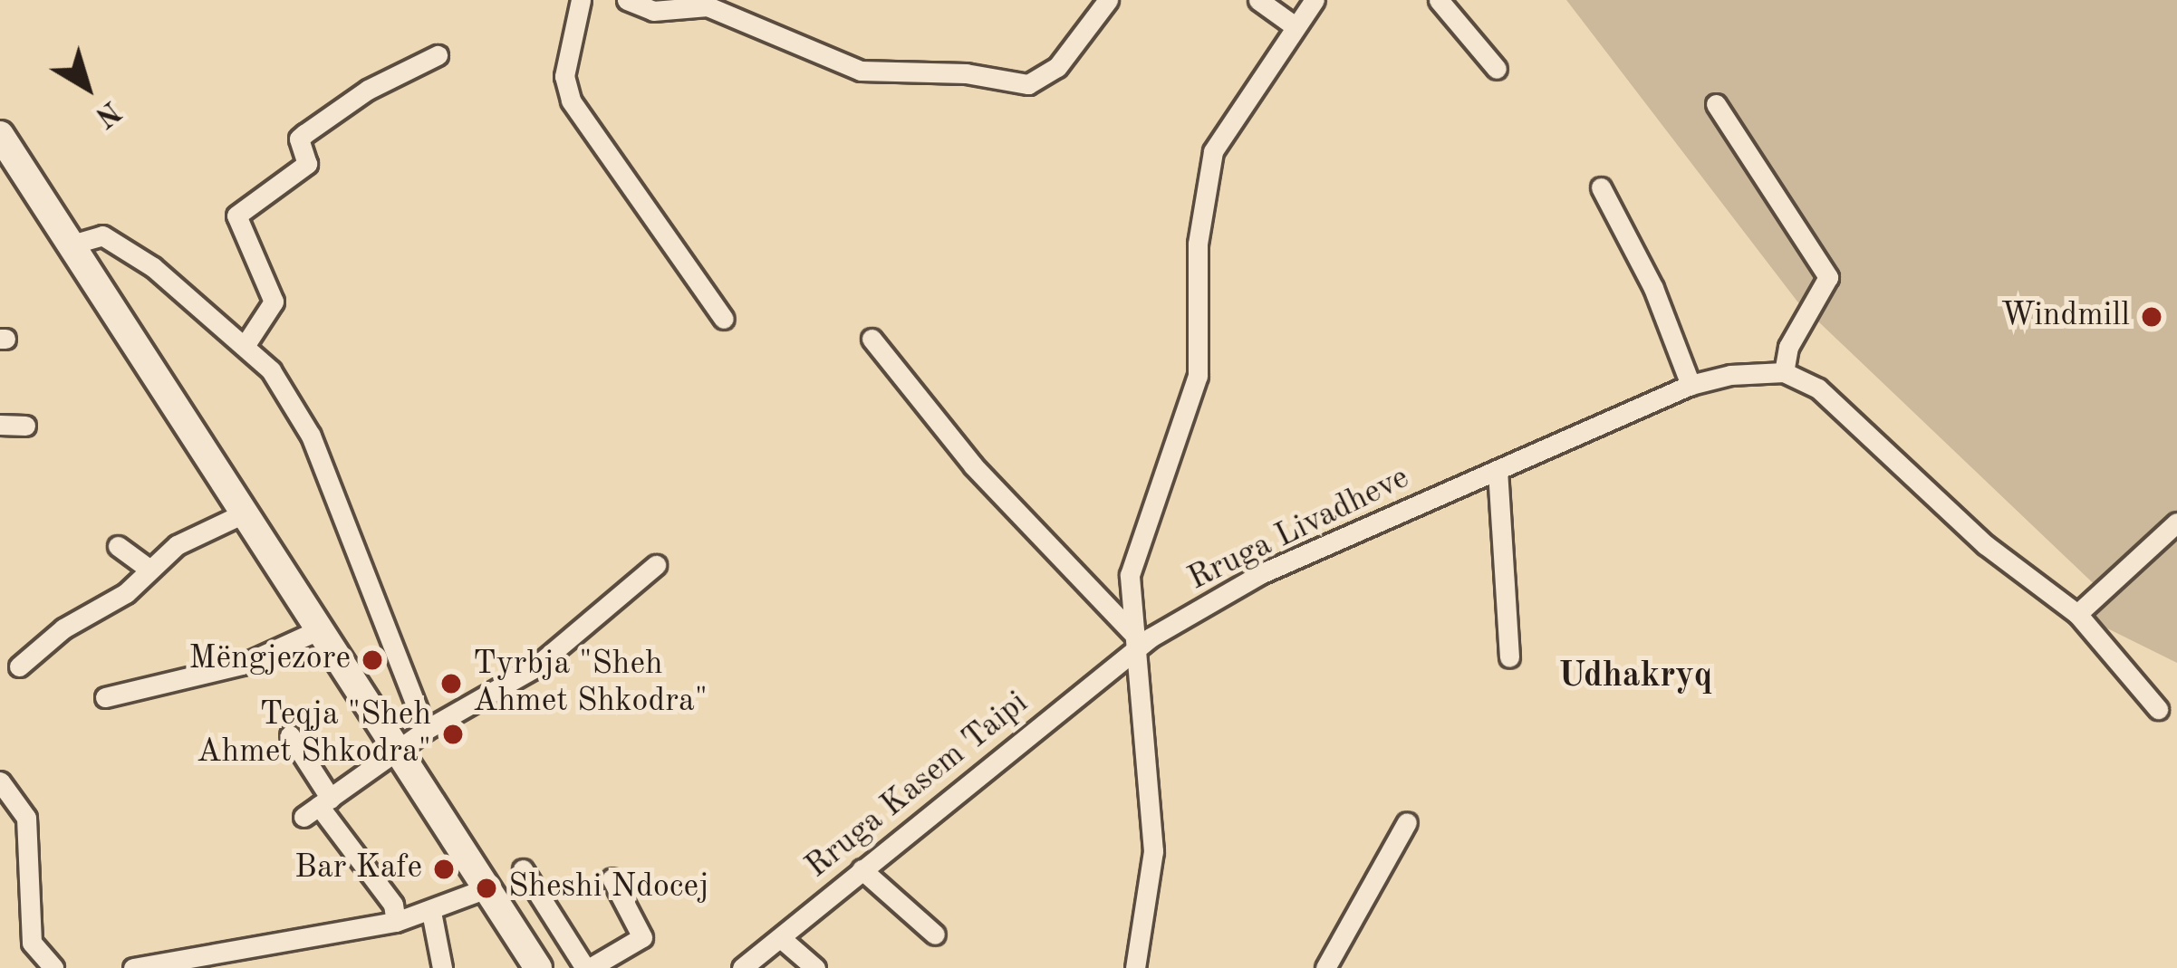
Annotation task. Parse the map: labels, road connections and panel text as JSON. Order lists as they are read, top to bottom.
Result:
{
  "streets": {
    "street": ["Rruga Livadheve", "Rruga Kasem Taipi"]
  },
  "crossings": [
    ["Rruga Livadheve", "Rruga Kasem Taipi"]
  ],
  "districts": ["Udhakryq"],
  "places": [
    "Windmill",
    "Mëngjezore",
    "Tyrbja \"Sheh Ahmet Shkodra\"",
    "Teqja \"Sheh Ahmet Shkodra\"",
    "Bar Kafe",
    "Sheshi Ndocej"
  ],
  "north": "bottom right"
}
